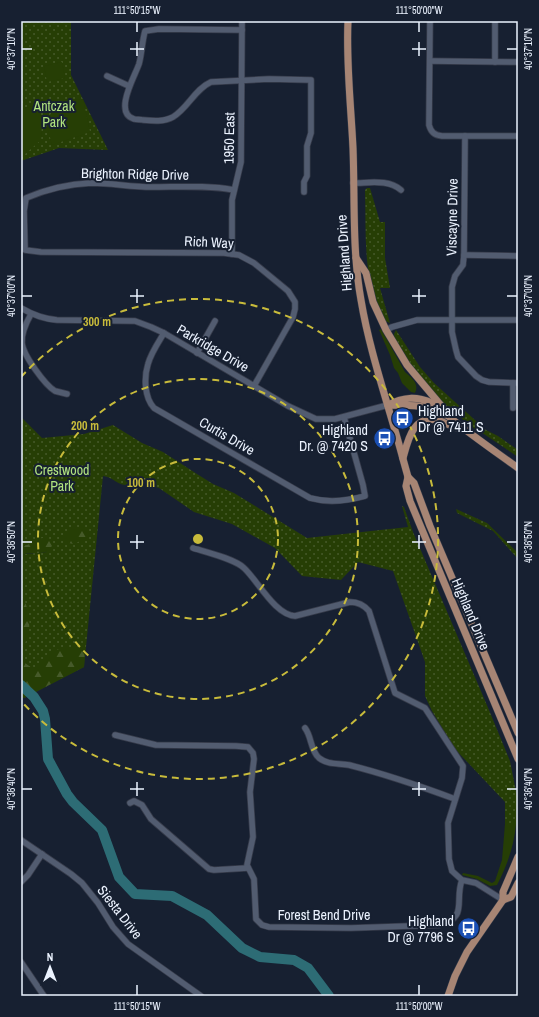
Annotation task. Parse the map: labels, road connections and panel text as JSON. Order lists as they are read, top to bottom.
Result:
{
  "streets": {
    "main road": ["Highland Drive"],
    "street": [
      "1950 East",
      "Brighton Ridge Drive",
      "Viscayne Drive",
      "Rich Way",
      "Parkridge Drive",
      "Curtis Drive",
      "Siesta Drive",
      "Forest Bend Drive"
    ]
  },
  "crossings": [
    ["1950 East", "Brighton Ridge Drive"],
    ["1950 East", "Rich Way"],
    ["Brighton Ridge Drive", "Rich Way"],
    ["Rich Way", "Parkridge Drive"],
    ["Highland Drive", "Parkridge Drive"],
    ["Parkridge Drive", "Curtis Drive"]
  ],
  "parks": ["Antczak Park", "Crestwood Park"],
  "places": {
    "bus stop": ["Highland Dr @ 7411 S", "Highland Dr. @ 7420 S", "Highland Dr @ 7796 S"]
  },
  "north": "top",
  "coordinates": [
    "111°50'15\"W",
    "111°50'00\"W",
    "40°37'10\"N",
    "40°37'00\"N",
    "40°36'50\"N",
    "40°36'40\"N"
  ],
  "rings": ["300 m", "200 m", "100 m"]
}
